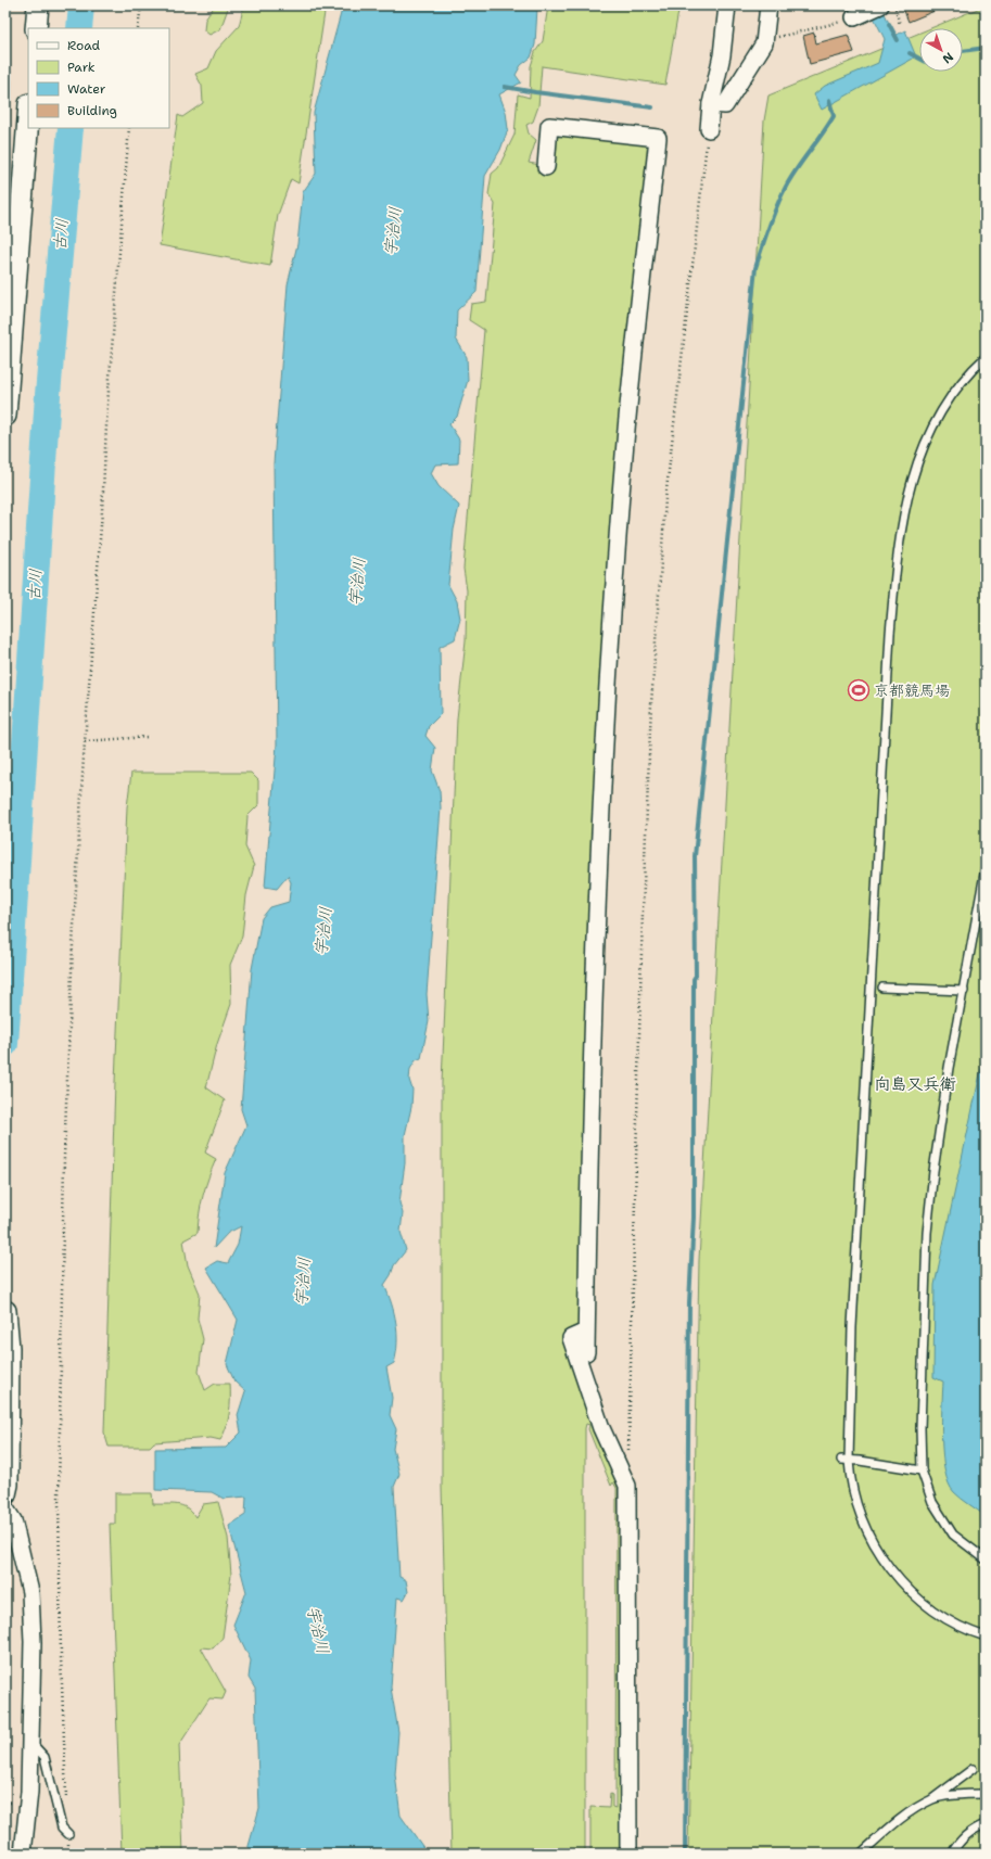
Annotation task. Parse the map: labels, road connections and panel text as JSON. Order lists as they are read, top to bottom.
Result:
{
  "districts": ["向島又兵衛"],
  "water": ["宇治川", "古川"],
  "places": {
    "sports": ["京都競馬場"]
  },
  "legend": [
    "Road",
    "Park",
    "Water",
    "Building"
  ],
  "north": "bottom right"
}
